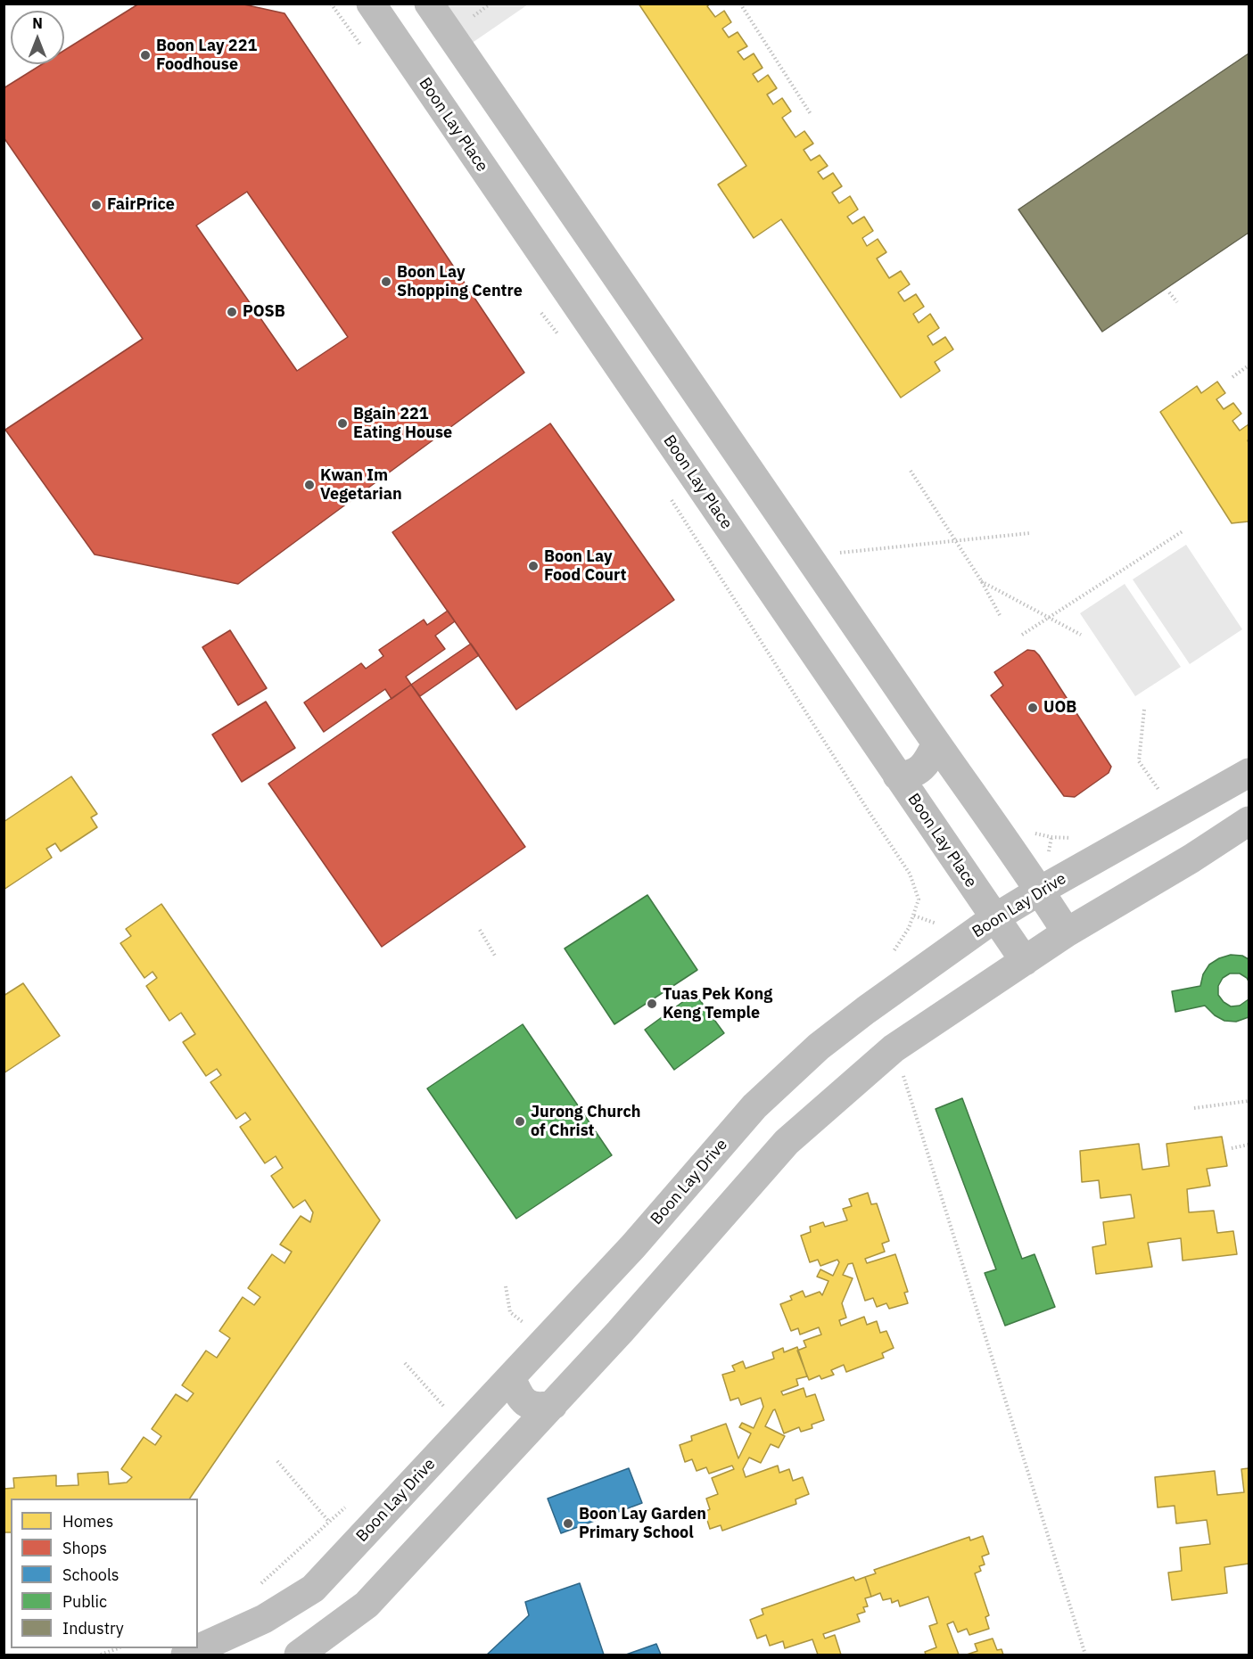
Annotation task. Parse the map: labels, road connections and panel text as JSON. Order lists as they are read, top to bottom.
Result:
{
  "streets": {
    "street": ["Boon Lay Place", "Boon Lay Drive"]
  },
  "crossings": [
    ["Boon Lay Place", "Boon Lay Drive"]
  ],
  "places": [
    "Boon Lay 221 Foodhouse",
    "FairPrice",
    "Boon Lay Shopping Centre",
    "POSB",
    "Bgain 221 Eating House",
    "Kwan Im Vegetarian",
    "Boon Lay Food Court",
    "UOB",
    "Tuas Pek Kong Keng Temple",
    "Jurong Church of Christ",
    "Boon Lay Garden Primary School"
  ],
  "legend": [
    "Homes",
    "Shops",
    "Schools",
    "Public",
    "Industry"
  ],
  "north": "top"
}
